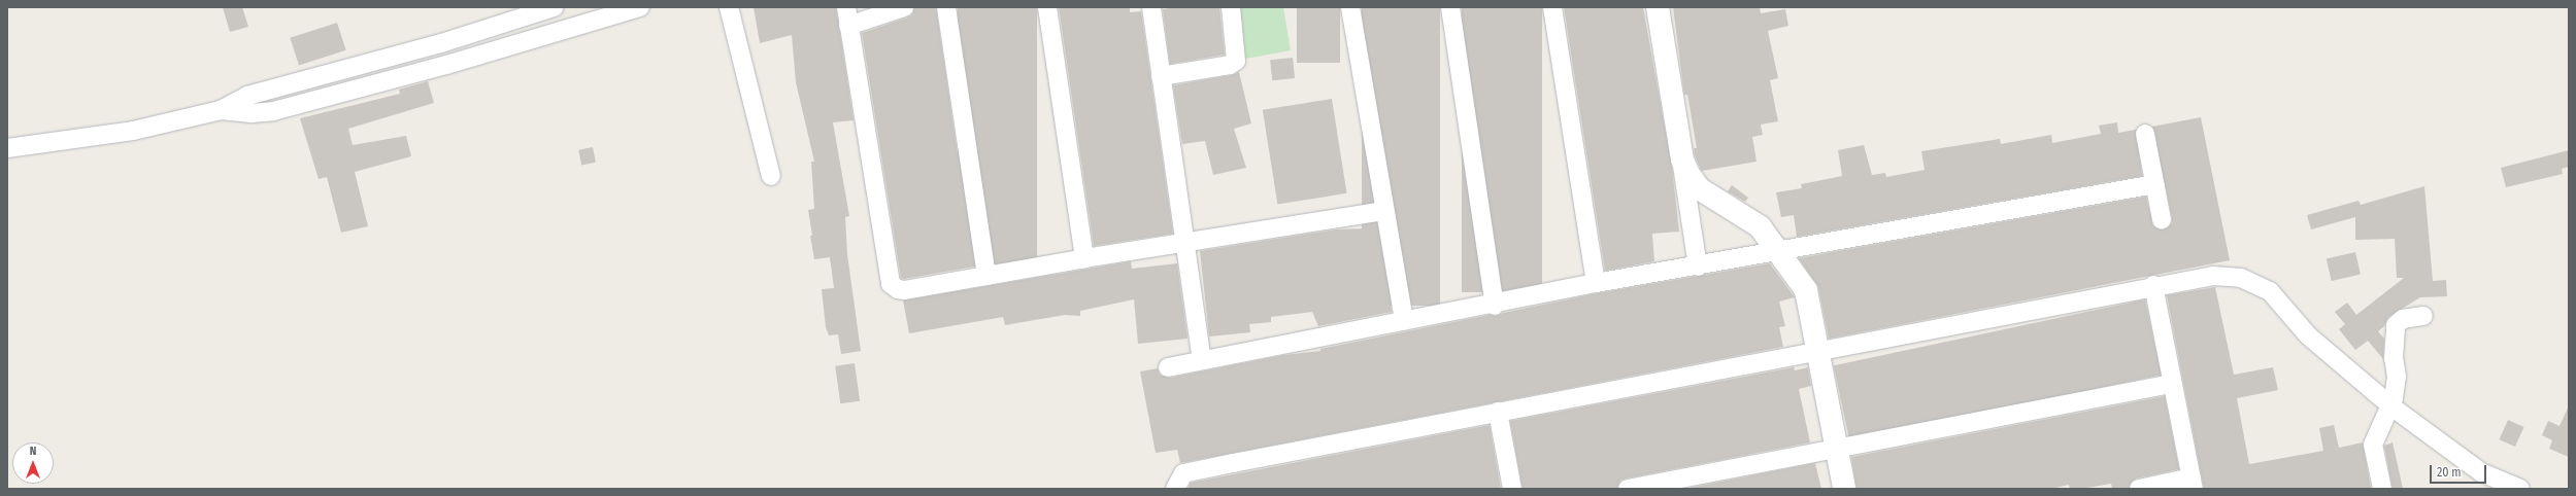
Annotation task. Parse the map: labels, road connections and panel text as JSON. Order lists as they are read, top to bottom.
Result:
{
  "scale_bar": "20 m",
  "north": "top"
}
